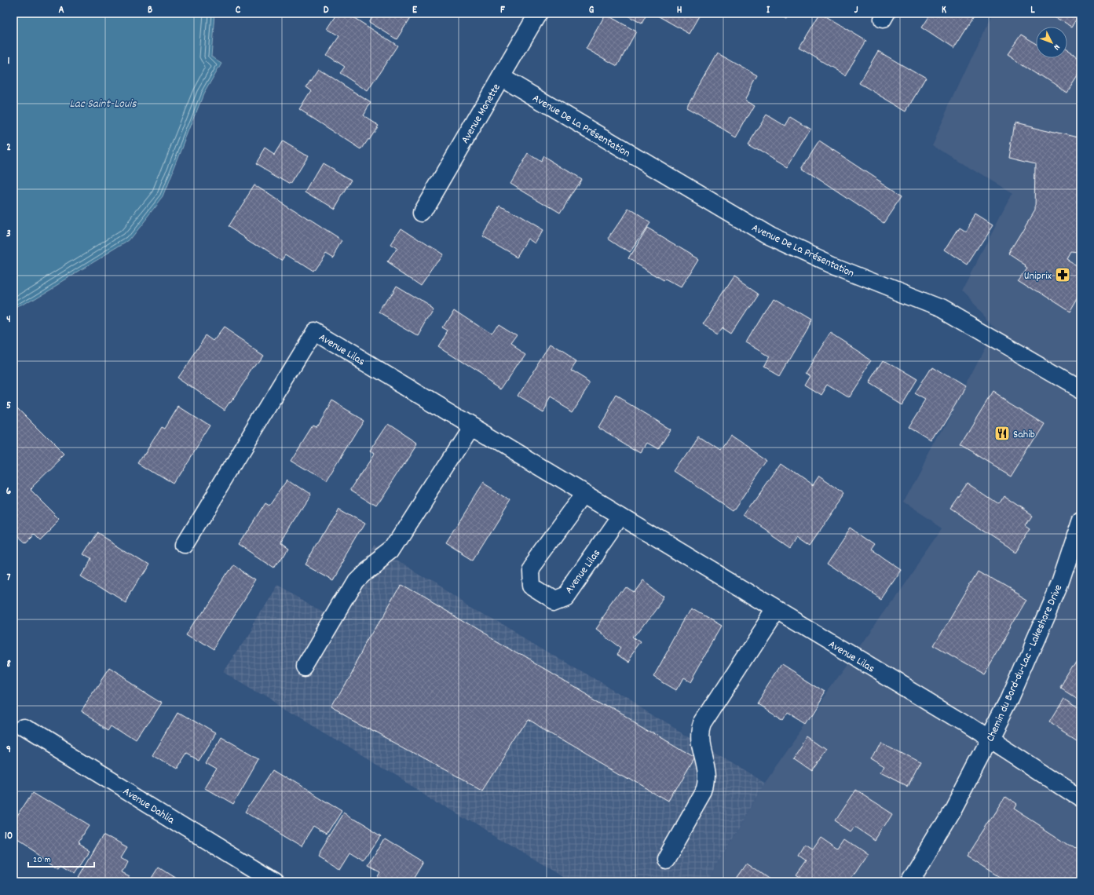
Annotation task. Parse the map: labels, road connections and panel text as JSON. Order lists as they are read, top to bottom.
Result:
{
  "streets": {
    "street": [
      "Avenue Monette",
      "Avenue De La Présentation",
      "Avenue Lilas",
      "Chemin du Bord-du-Lac - Lakeshore Drive",
      "Avenue Dahlia"
    ]
  },
  "crossings": [
    ["Avenue Monette", "Avenue De La Présentation"],
    ["Avenue Lilas", "Chemin du Bord-du-Lac - Lakeshore Drive"]
  ],
  "water": ["Lac Saint-Louis"],
  "places": {
    "pharmacy": ["Uniprix"],
    "restaurant": ["Sahib"]
  },
  "scale_bar": "20 m",
  "north": "bottom right",
  "grid": {
    "columns": [
      "A",
      "B",
      "C",
      "D",
      "E",
      "F",
      "G",
      "H",
      "I",
      "J",
      "K",
      "L"
    ],
    "rows": [
      "1",
      "2",
      "3",
      "4",
      "5",
      "6",
      "7",
      "8",
      "9",
      "10"
    ]
  }
}
